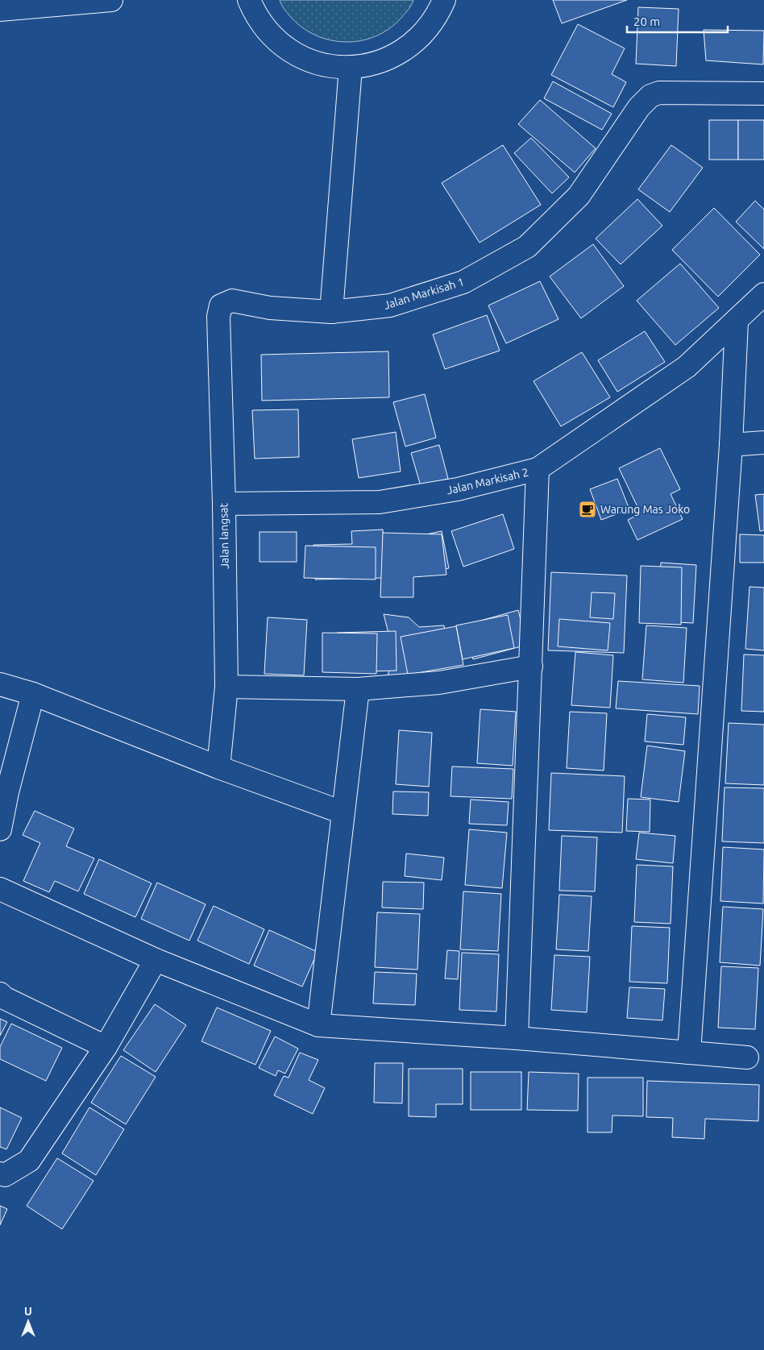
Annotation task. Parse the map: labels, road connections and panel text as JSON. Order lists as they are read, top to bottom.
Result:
{
  "streets": {
    "street": ["Jalan Markisah 1", "Jalan Markisah 2", "Jalan langsat"]
  },
  "crossings": [
    ["Jalan Markisah 1", "Jalan langsat"],
    ["Jalan Markisah 2", "Jalan langsat"]
  ],
  "places": {
    "cafe": ["Warung Mas Joko"]
  },
  "scale_bar": "20 m",
  "north": "top"
}
